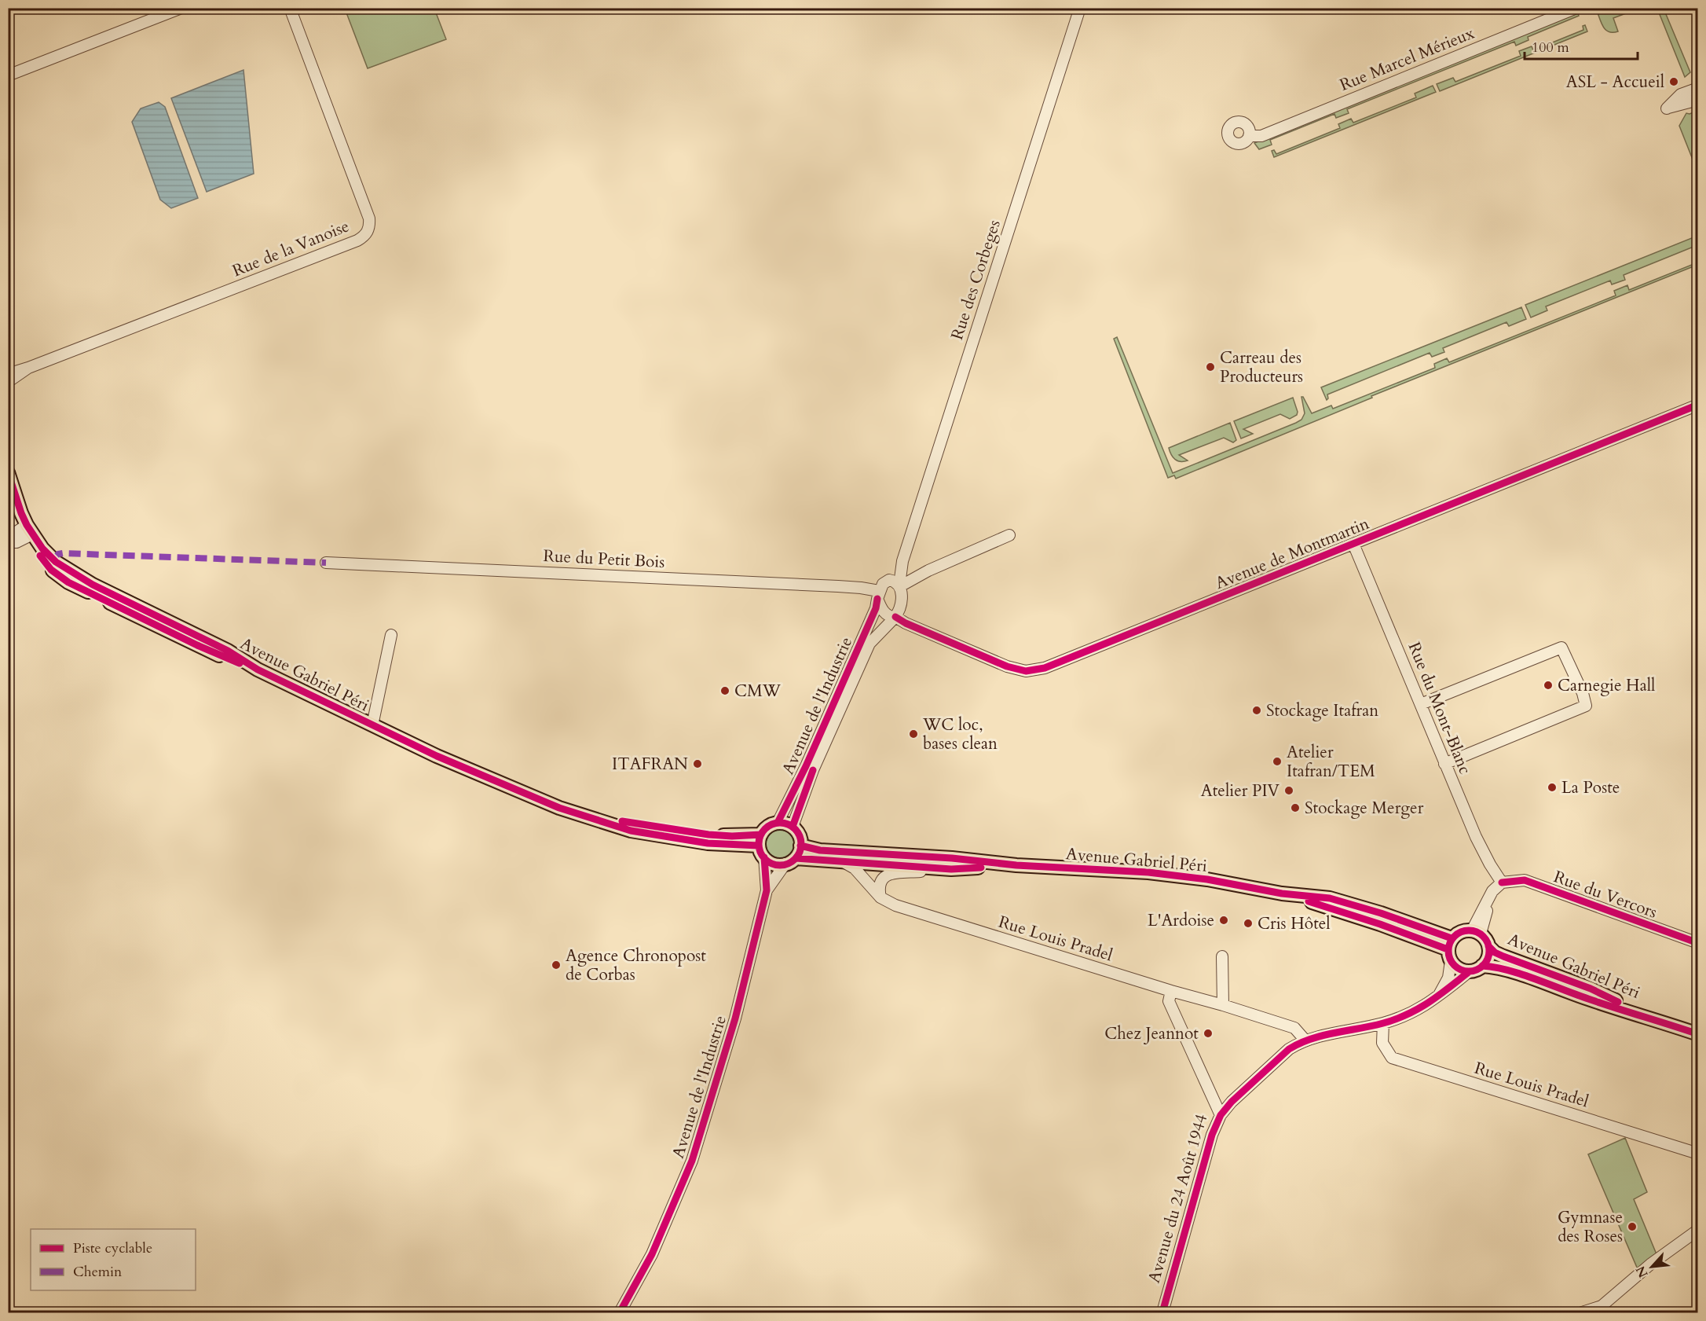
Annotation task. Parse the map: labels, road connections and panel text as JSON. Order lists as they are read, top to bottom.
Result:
{
  "streets": {
    "main road": ["Avenue Gabriel Péri"],
    "street": [
      "Rue Marcel Mérieux",
      "Rue de la Vanoise",
      "Rue des Corbeges",
      "Avenue de Montmartin",
      "Rue du Petit Bois",
      "Avenue de l'Industrie",
      "Rue du Mont-Blanc",
      "Rue du Vercors",
      "Rue Louis Pradel",
      "Avenue du 24 Août 1944"
    ]
  },
  "crossings": [
    ["Rue des Corbeges", "Avenue de Montmartin"],
    ["Rue des Corbeges", "Rue du Petit Bois"],
    ["Rue des Corbeges", "Avenue de l'Industrie"],
    ["Avenue de Montmartin", "Rue du Petit Bois"],
    ["Avenue de Montmartin", "Avenue de l'Industrie"],
    ["Avenue de Montmartin", "Rue du Mont-Blanc"],
    ["Rue du Petit Bois", "Avenue de l'Industrie"],
    ["Avenue Gabriel Péri", "Avenue de l'Industrie"],
    ["Avenue Gabriel Péri", "Rue Louis Pradel"],
    ["Rue du Mont-Blanc", "Rue du Vercors"],
    ["Rue Louis Pradel", "Avenue du 24 Août 1944"]
  ],
  "places": [
    "ASL - Accueil",
    "Carreau des Producteurs",
    "Carnegie Hall",
    "CMW",
    "Stockage Itafran",
    "WC loc, bases clean",
    "Atelier Itafran/TEM",
    "ITAFRAN",
    "La Poste",
    "Atelier PIV",
    "Stockage Merger",
    "L'Ardoise",
    "Cris Hôtel",
    "Agence Chronopost de Corbas",
    "Chez Jeannot",
    "Gymnase des Roses"
  ],
  "legend": ["Piste cyclable", "Chemin"],
  "scale_bar": "100 m",
  "north": "bottom left"
}
